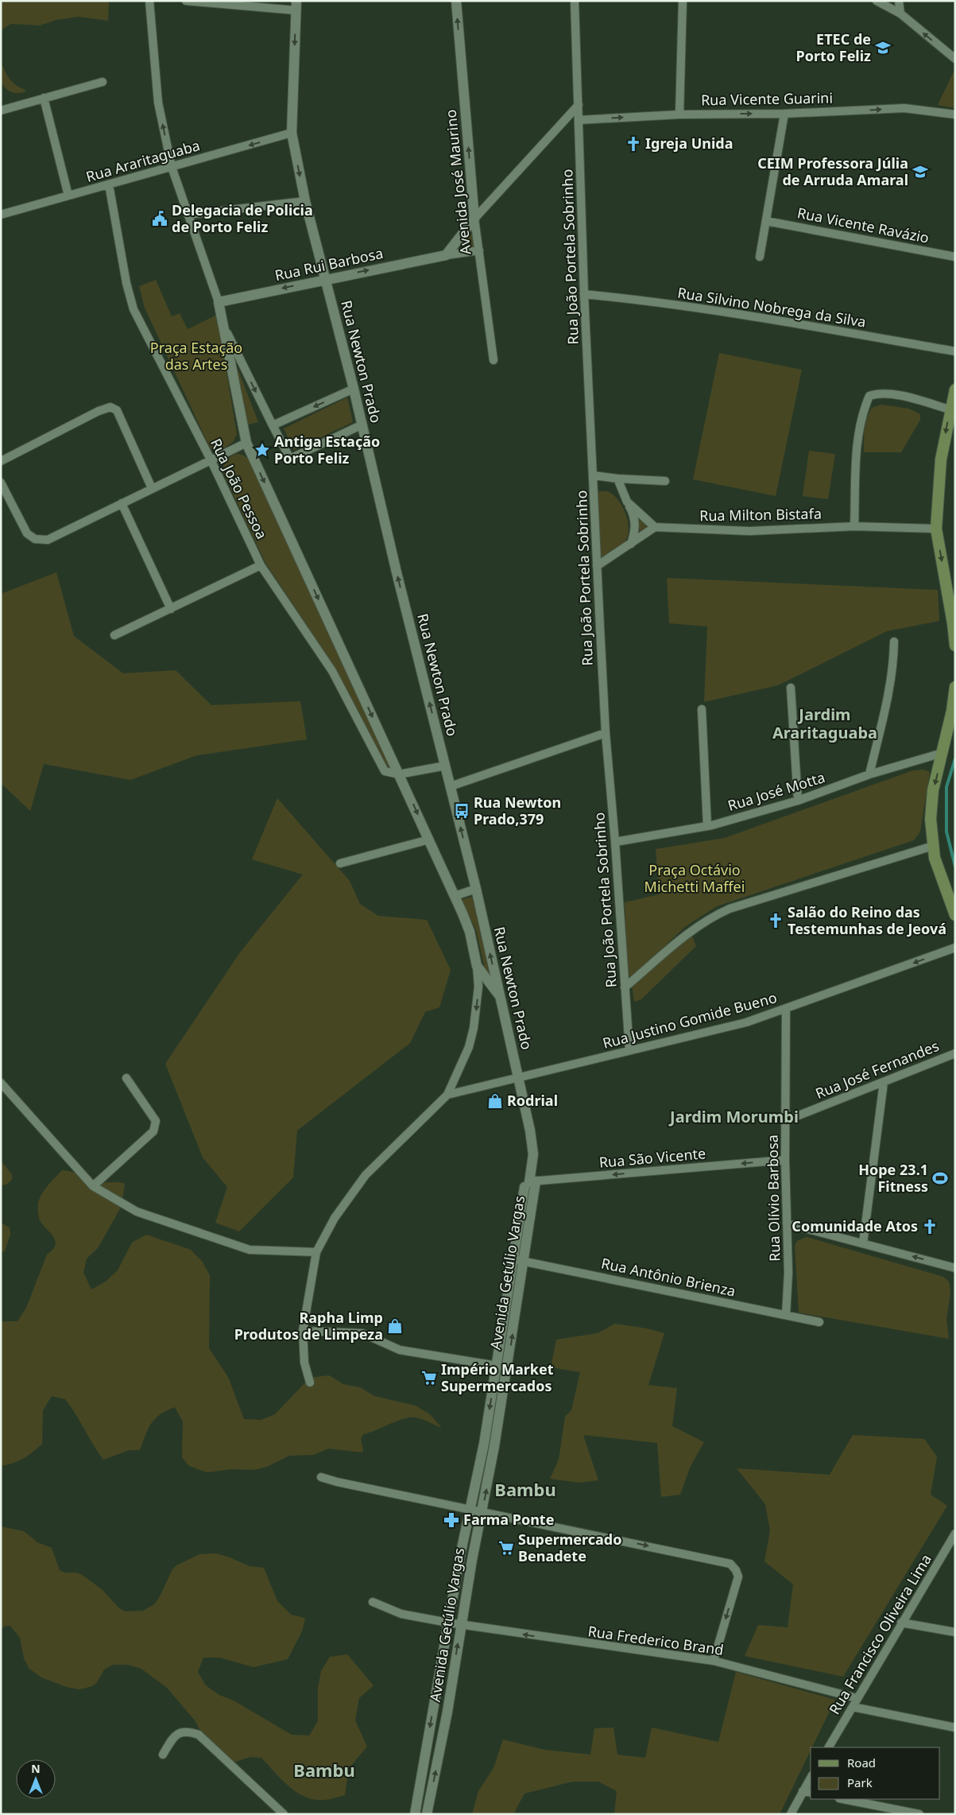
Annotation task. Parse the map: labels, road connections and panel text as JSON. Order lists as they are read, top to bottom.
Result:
{
  "streets": {
    "street": [
      "Rua Vicente Guarini",
      "Rua Araritaguaba",
      "Avenida José Maurino",
      "Rua Vicente Ravázio",
      "Rua João Portela Sobrinho",
      "Rua Rui Barbosa",
      "Rua Silvino Nobrega da Silva",
      "Rua Newton Prado",
      "Rua João Pessoa",
      "Rua Milton Bistafa",
      "Rua José Motta",
      "Rua Justino Gomide Bueno",
      "Rua José Fernandes",
      "Rua São Vicente",
      "Rua Olívio Barbosa",
      "Avenida Getúlio Vargas",
      "Rua Antônio Brienza",
      "Rua Francisco Oliveira Lima",
      "Rua Frederico Brand"
    ]
  },
  "crossings": [
    ["Rua Vicente Guarini", "Rua João Portela Sobrinho"],
    ["Rua Araritaguaba", "Rua Newton Prado"],
    ["Rua Araritaguaba", "Rua João Pessoa"],
    ["Avenida José Maurino", "Rua Rui Barbosa"],
    ["Rua João Portela Sobrinho", "Rua Silvino Nobrega da Silva"],
    ["Rua João Portela Sobrinho", "Rua José Motta"],
    ["Rua João Portela Sobrinho", "Rua Justino Gomide Bueno"],
    ["Rua Rui Barbosa", "Rua Newton Prado"],
    ["Rua Newton Prado", "Rua Justino Gomide Bueno"],
    ["Rua Newton Prado", "Avenida Getúlio Vargas"],
    ["Rua Justino Gomide Bueno", "Rua Olívio Barbosa"],
    ["Rua Justino Gomide Bueno", "Avenida Getúlio Vargas"],
    ["Rua José Fernandes", "Rua Olívio Barbosa"],
    ["Rua São Vicente", "Rua Olívio Barbosa"],
    ["Rua São Vicente", "Avenida Getúlio Vargas"],
    ["Rua Olívio Barbosa", "Rua Antônio Brienza"],
    ["Avenida Getúlio Vargas", "Rua Antônio Brienza"],
    ["Avenida Getúlio Vargas", "Rua Frederico Brand"],
    ["Rua Francisco Oliveira Lima", "Rua Frederico Brand"]
  ],
  "one_way": [
    "Rua Vicente Guarini",
    "Avenida José Maurino",
    "Rua São Vicente",
    "Rua Frederico Brand"
  ],
  "districts": [
    "Jardim Araritaguaba",
    "Jardim Morumbi",
    "Bambu",
    "Bambu"
  ],
  "parks": ["Praça Estação das Artes", "Praça Octávio Michetti Maffei"],
  "places": {
    "school or university": ["ETEC de Porto Feliz", "CEIM Professora Júlia de Arruda Amaral"],
    "church": ["Igreja Unida", "Salão do Reino das Testemunhas de Jeová", "Comunidade Atos"],
    "public building": ["Delegacia de Policia de Porto Feliz"],
    "place": ["Antiga Estação Porto Feliz"],
    "bus stop": ["Rua Newton Prado,379"],
    "shop": ["Rodrial", "Rapha Limp Produtos de Limpeza"],
    "sports": ["Hope 23.1 Fitness"],
    "supermarket": ["Império Market Supermercados", "Supermercado Benadete"],
    "pharmacy": ["Farma Ponte"]
  },
  "legend": ["Road", "Park"],
  "north": "top"
}
